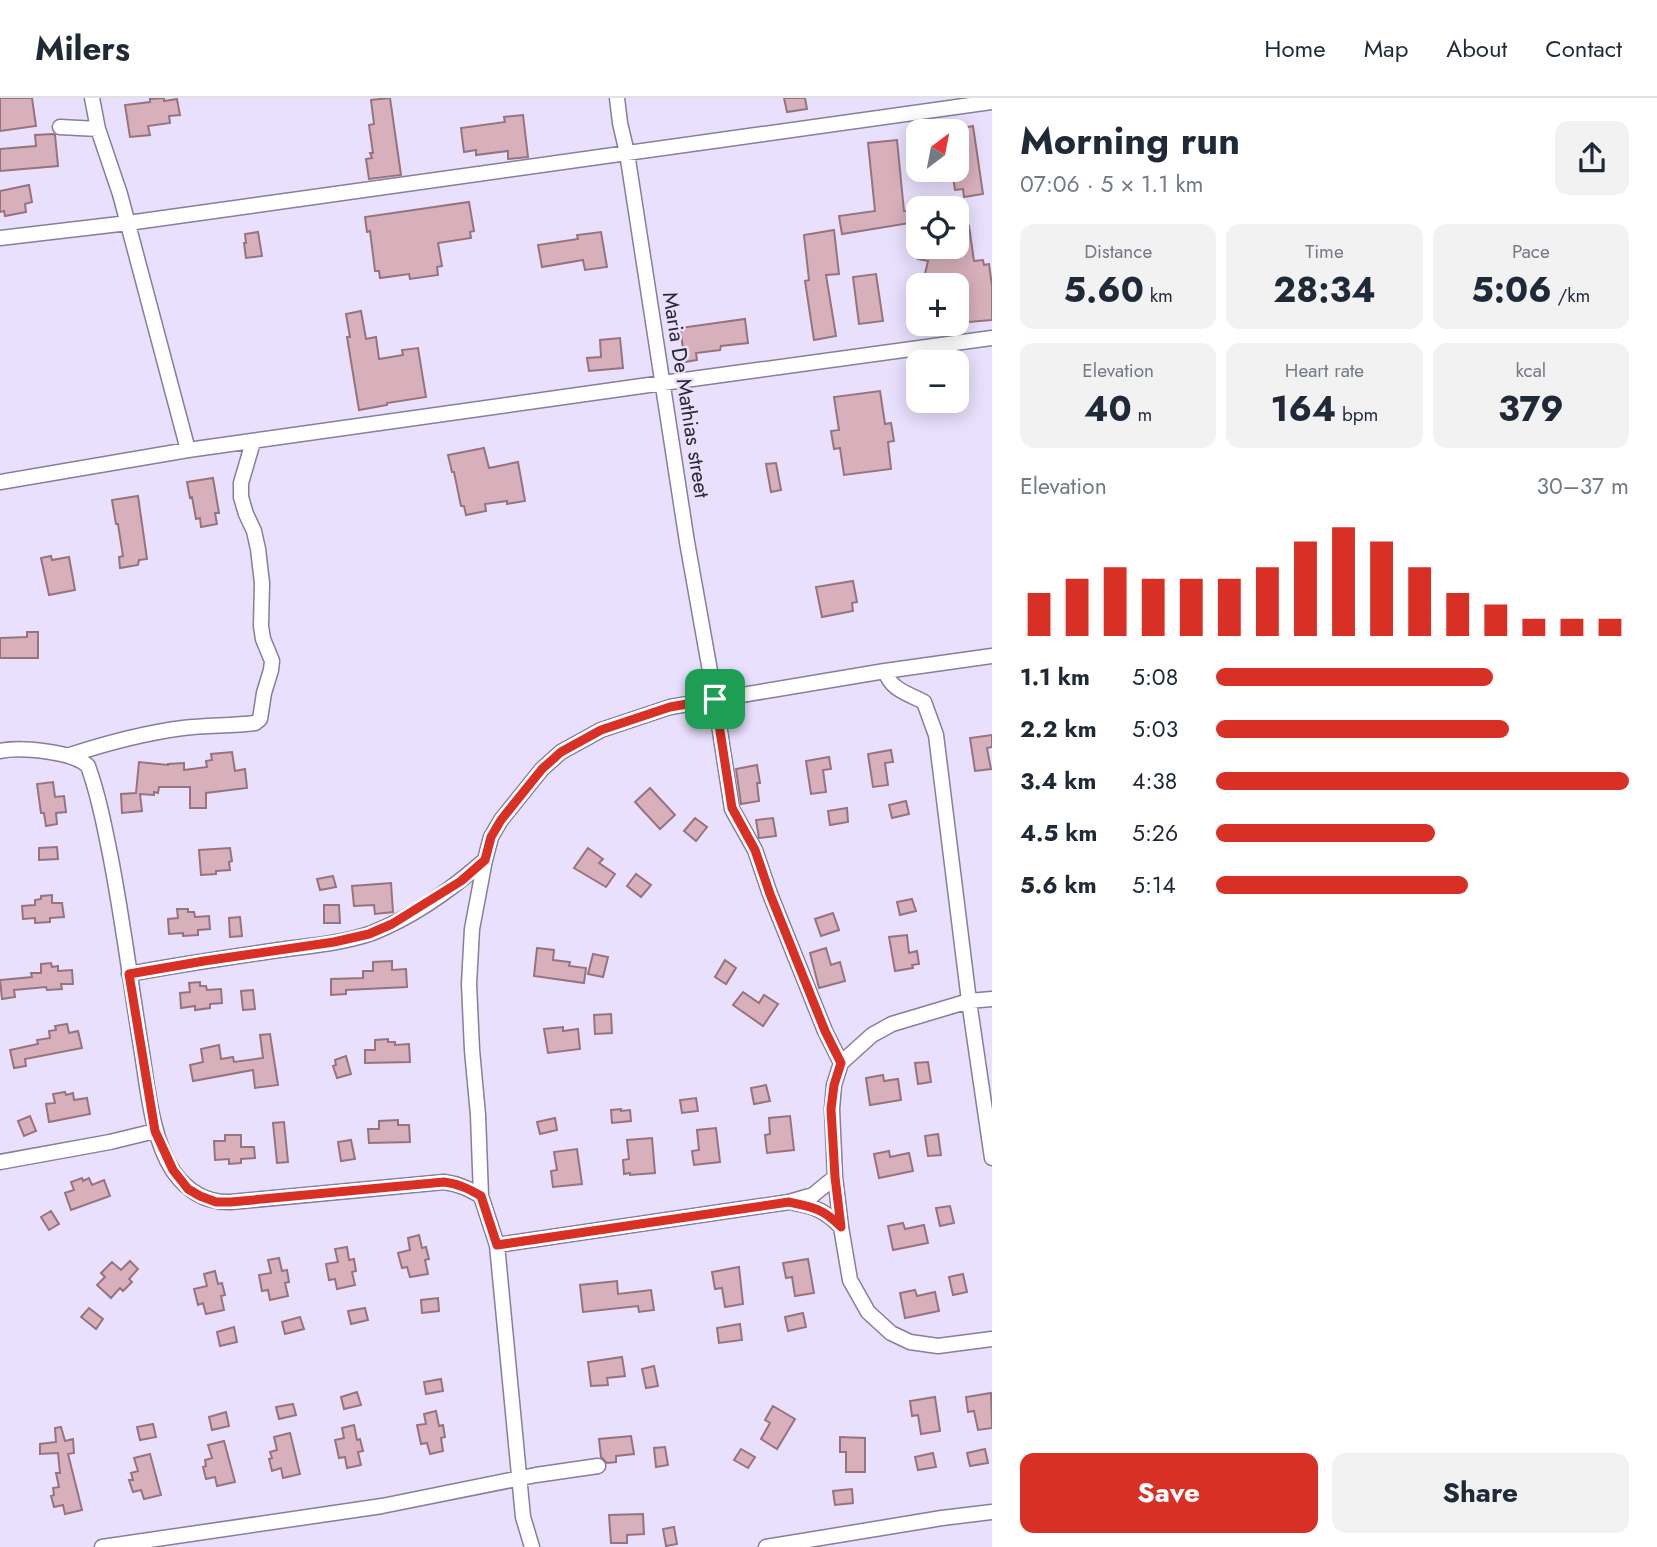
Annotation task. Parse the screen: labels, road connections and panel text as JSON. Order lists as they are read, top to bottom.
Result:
{
  "streets": {
    "street": ["Maria De Mathias street"]
  },
  "north": "top right",
  "page": {
    "header": "Milers",
    "nav": [
      "Home",
      "Map",
      "About",
      "Contact"
    ],
    "heading": ["Morning run", "07:06 · 5 × 1.1 km"],
    "map_buttons": ["+", "−"],
    "stats": [
      ["Distance", "5.60 km"],
      ["Time", "28:34"],
      ["Pace", "5:06 /km"],
      ["Elevation", "40 m"],
      ["Heart rate", "164 bpm"],
      ["kcal", "379"]
    ],
    "chart": ["Elevation", "30–37 m"],
    "list": [
      {
        "name": "1.1 km",
        "note": "5:08"
      },
      {
        "name": "2.2 km",
        "note": "5:03"
      },
      {
        "name": "3.4 km",
        "note": "4:38"
      },
      {
        "name": "4.5 km",
        "note": "5:26"
      },
      {
        "name": "5.6 km",
        "note": "5:14"
      }
    ],
    "buttons": ["Save", "Share"]
  }
}
